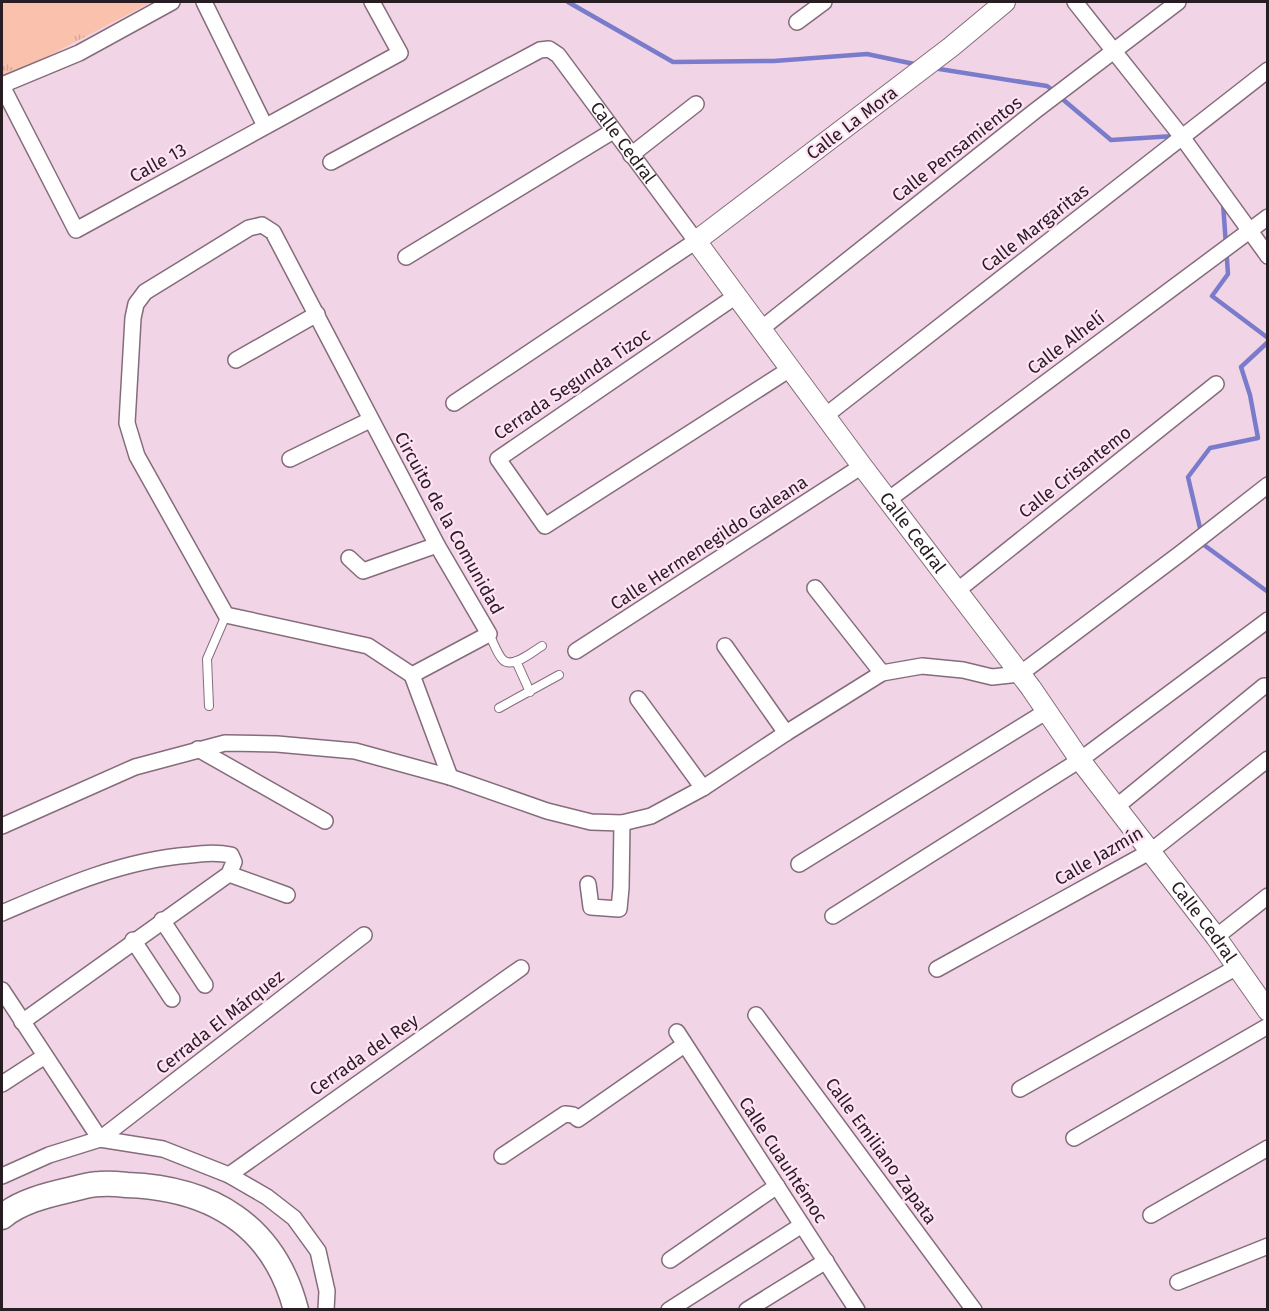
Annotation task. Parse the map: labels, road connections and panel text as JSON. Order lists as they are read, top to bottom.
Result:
{
  "streets": {
    "street": [
      "Calle La Mora",
      "Calle Cedral",
      "Calle Pensamientos",
      "Calle 13",
      "Calle Margaritas",
      "Calle Alhelí",
      "Cerrada Segunda Tizoc",
      "Calle Crisantemo",
      "Circuito de la Comunidad",
      "Calle Hermenegildo Galeana",
      "Calle Jazmín",
      "Cerrada El Márquez",
      "Cerrada del Rey",
      "Calle Emiliano Zapata",
      "Calle Cuauhtémoc"
    ]
  },
  "crossings": [
    ["Calle La Mora", "Calle Cedral"],
    ["Calle Cedral", "Calle Pensamientos"],
    ["Calle Cedral", "Calle Margaritas"],
    ["Calle Cedral", "Calle Alhelí"],
    ["Calle Cedral", "Cerrada Segunda Tizoc"],
    ["Calle Cedral", "Calle Crisantemo"],
    ["Calle Cedral", "Calle Hermenegildo Galeana"],
    ["Calle Cedral", "Calle Jazmín"]
  ]
}
